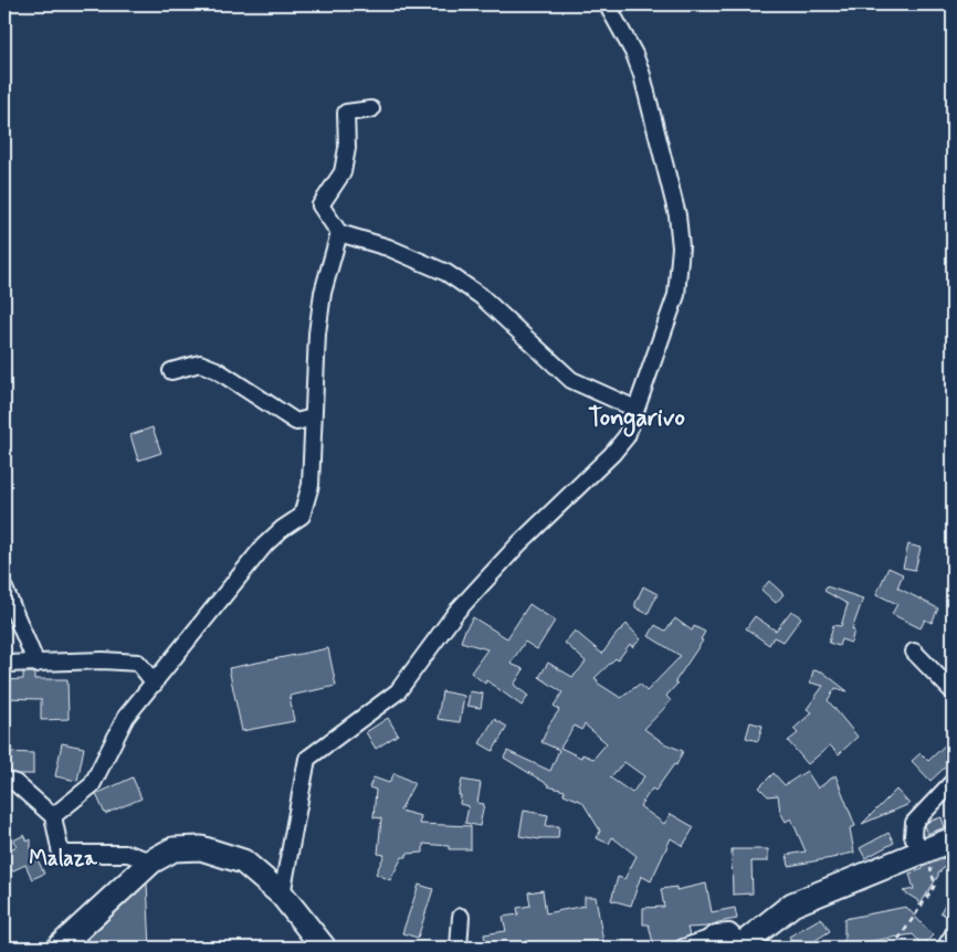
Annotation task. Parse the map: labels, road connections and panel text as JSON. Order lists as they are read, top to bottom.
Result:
{
  "districts": ["Tongarivo", "Malaza"]
}
